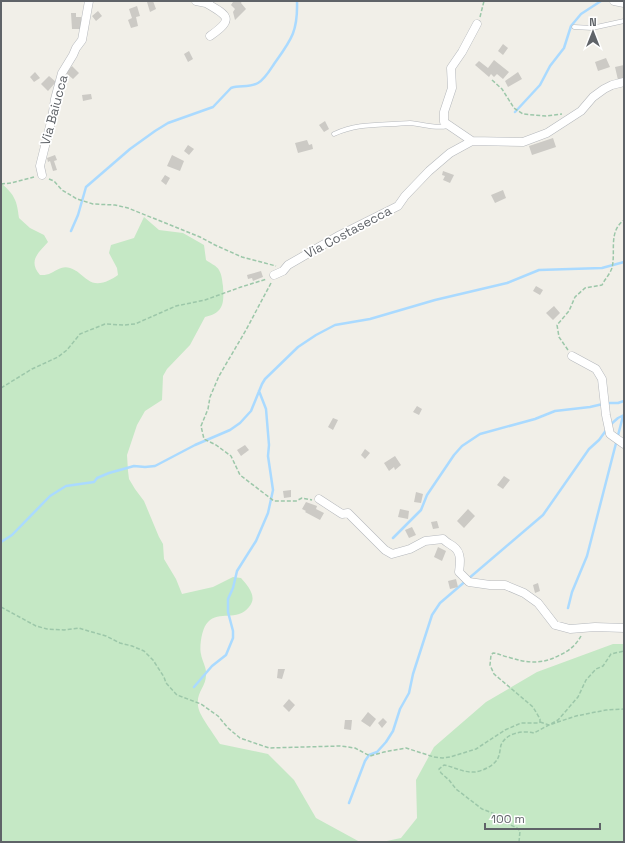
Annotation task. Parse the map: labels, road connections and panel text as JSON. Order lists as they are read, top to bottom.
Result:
{
  "streets": {
    "street": ["Via Baiucca", "Via Costasecca"]
  },
  "scale_bar": "100 m",
  "north": "top"
}
